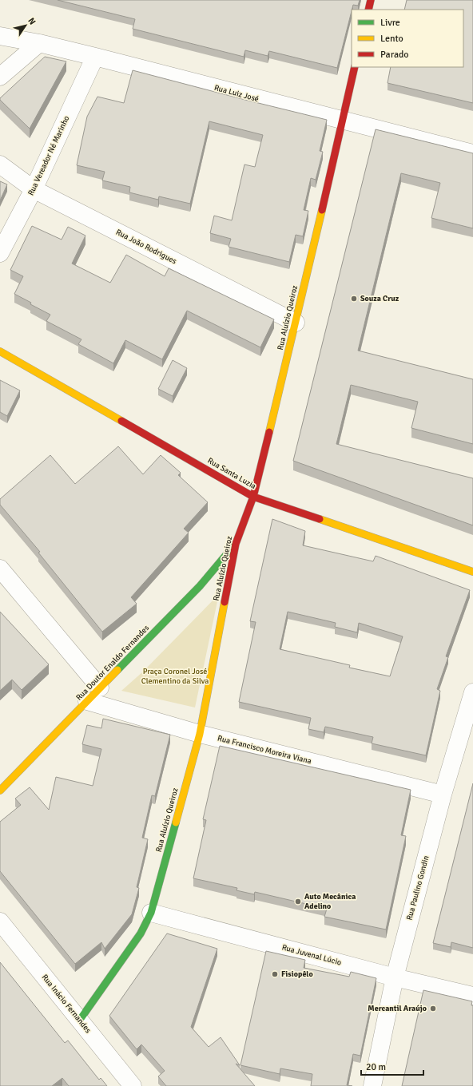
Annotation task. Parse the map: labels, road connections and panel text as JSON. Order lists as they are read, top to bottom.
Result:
{
  "streets": {
    "street": [
      "Rua Luiz José",
      "Rua Vereador Né Marinho",
      "Rua João Rodrigues",
      "Rua Aluízio Queiroz",
      "Rua Santa Luzia",
      "Rua Doutor Enaldo Fernandes",
      "Rua Francisco Moreira Viana",
      "Rua Paulino Gondin",
      "Rua Juvenal Lúcio",
      "Rua Inácio Fernandes"
    ]
  },
  "crossings": [
    ["Rua Luiz José", "Rua Vereador Né Marinho"],
    ["Rua Luiz José", "Rua Aluízio Queiroz"],
    ["Rua Vereador Né Marinho", "Rua João Rodrigues"],
    ["Rua João Rodrigues", "Rua Aluízio Queiroz"],
    ["Rua Aluízio Queiroz", "Rua Santa Luzia"],
    ["Rua Aluízio Queiroz", "Rua Doutor Enaldo Fernandes"],
    ["Rua Aluízio Queiroz", "Rua Francisco Moreira Viana"],
    ["Rua Aluízio Queiroz", "Rua Juvenal Lúcio"],
    ["Rua Aluízio Queiroz", "Rua Inácio Fernandes"],
    ["Rua Doutor Enaldo Fernandes", "Rua Francisco Moreira Viana"],
    ["Rua Francisco Moreira Viana", "Rua Paulino Gondin"],
    ["Rua Paulino Gondin", "Rua Juvenal Lúcio"]
  ],
  "parks": ["Praça Coronel José Clementino da Silva"],
  "places": [
    "Souza Cruz",
    "Auto Mecânica Adelino",
    "Fisiopêlo",
    "Mercantil Araújo"
  ],
  "legend": ["Livre", "Lento", "Parado"],
  "scale_bar": "20 m",
  "north": "top right"
}
